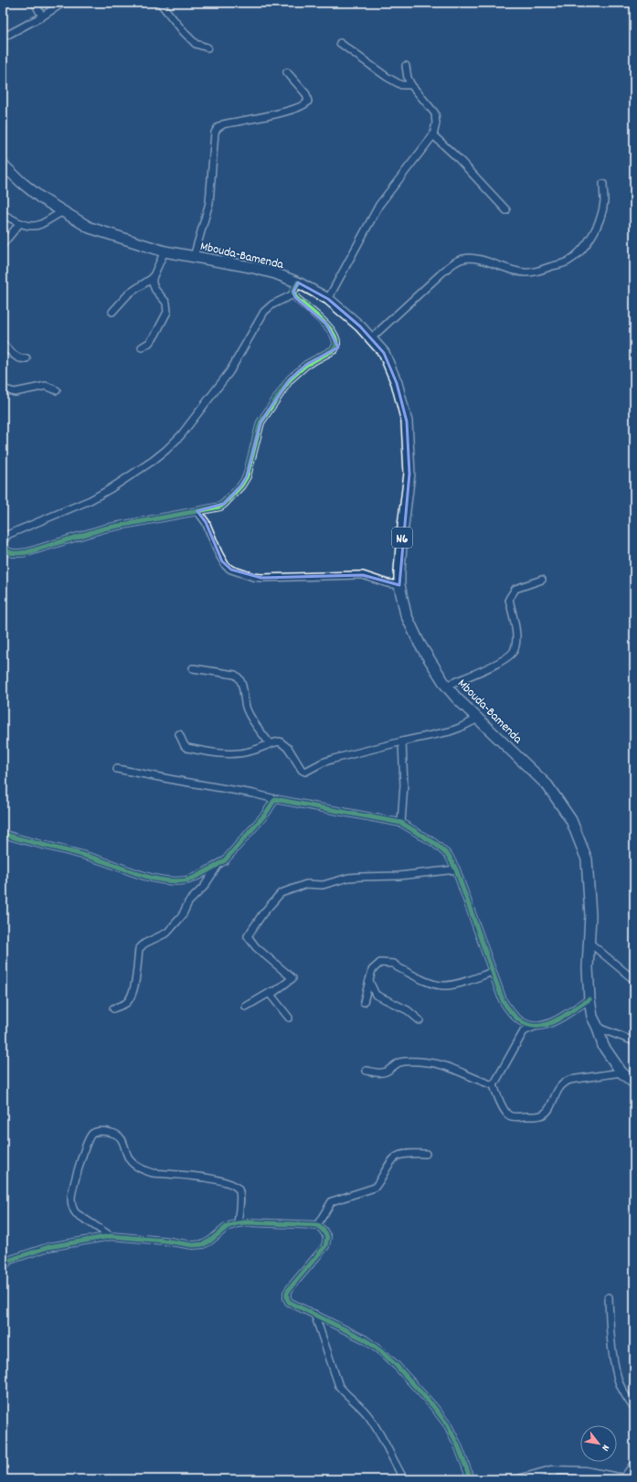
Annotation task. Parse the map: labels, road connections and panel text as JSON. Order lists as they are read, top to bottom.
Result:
{
  "streets": {
    "highway": ["Mbouda-Bamenda", "N6"]
  },
  "north": "bottom right"
}
